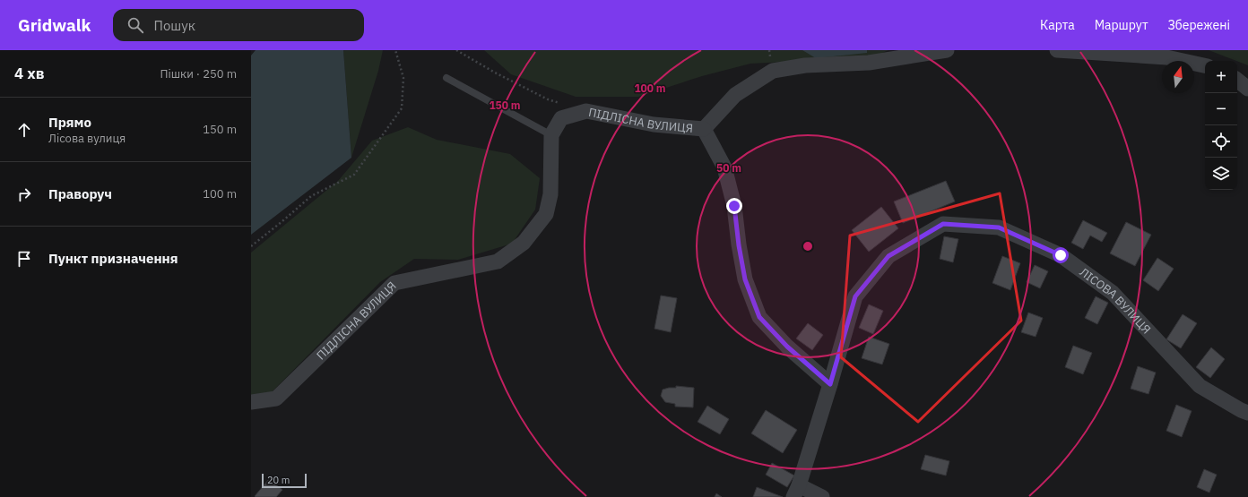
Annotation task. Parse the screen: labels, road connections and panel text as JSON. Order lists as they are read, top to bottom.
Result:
{
  "streets": {
    "street": ["ПІДЛІСНА ВУЛИЦЯ", "ЛІСОВА ВУЛИЦЯ"]
  },
  "scale_bar": "20 m",
  "north": "top",
  "page": {
    "header": "Gridwalk",
    "search": "Пошук",
    "nav": ["Карта", "Маршрут", "Збережені"],
    "heading": ["4 хв", "Пішки · 250 m"],
    "map_buttons": ["+", "−"],
    "list": [
      ["Прямо", "Лісова вулиця", "150 m"],
      ["Праворуч", "100 m"],
      "Пункт призначення"
    ],
    "scale": "20 m"
  },
  "rings": ["100 m", "150 m", "50 m"]
}
